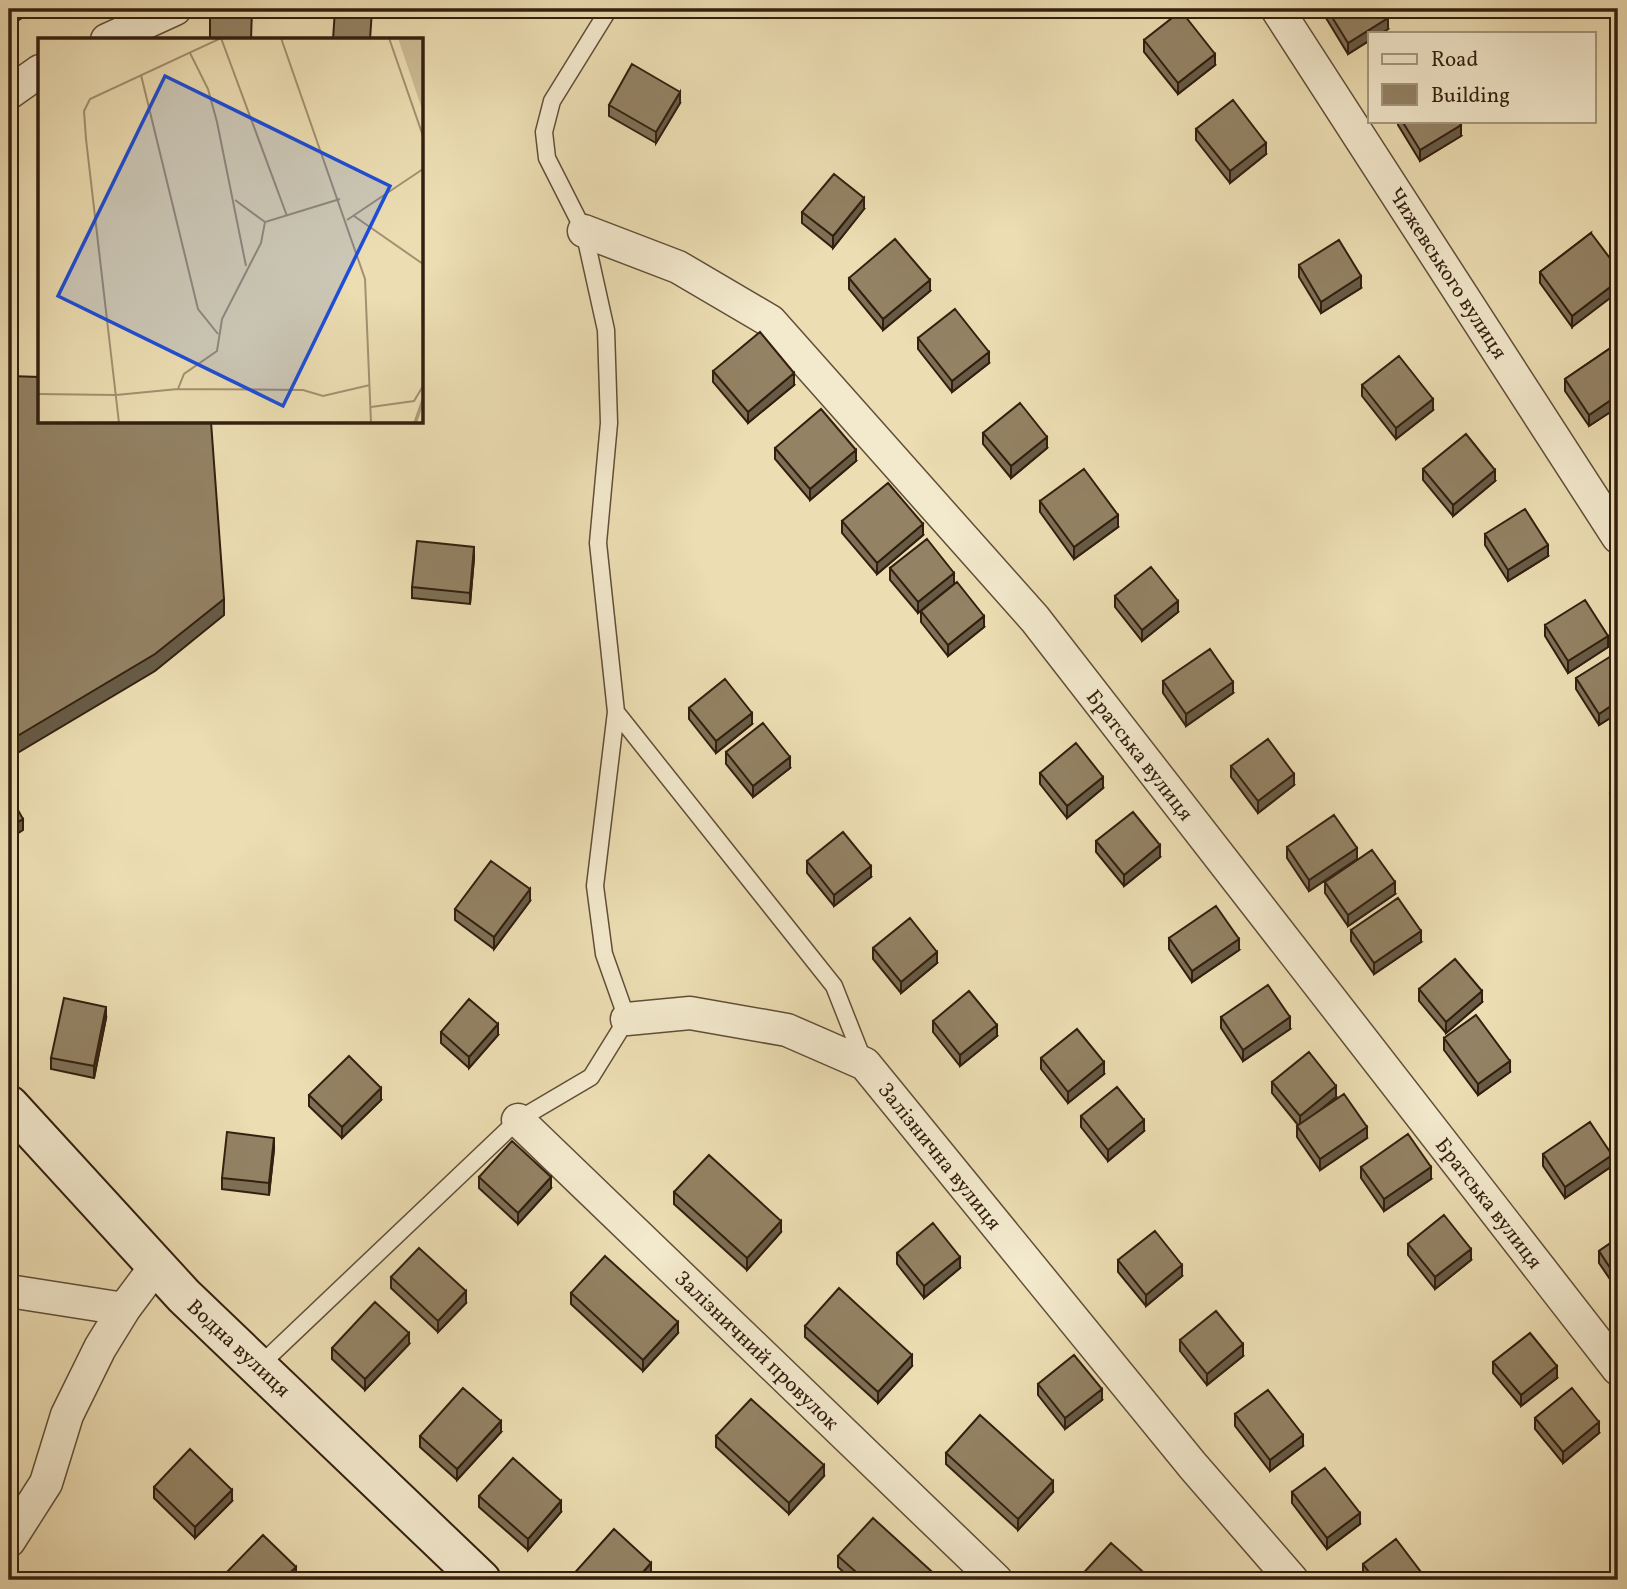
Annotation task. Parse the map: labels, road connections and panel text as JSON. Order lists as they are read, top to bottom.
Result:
{
  "streets": {
    "street": [
      "Чижевського вулиця",
      "Братська вулиця",
      "Залізнична вулиця",
      "Водна вулиця",
      "Залізничний провулок"
    ]
  },
  "legend": ["Road", "Building"]
}
